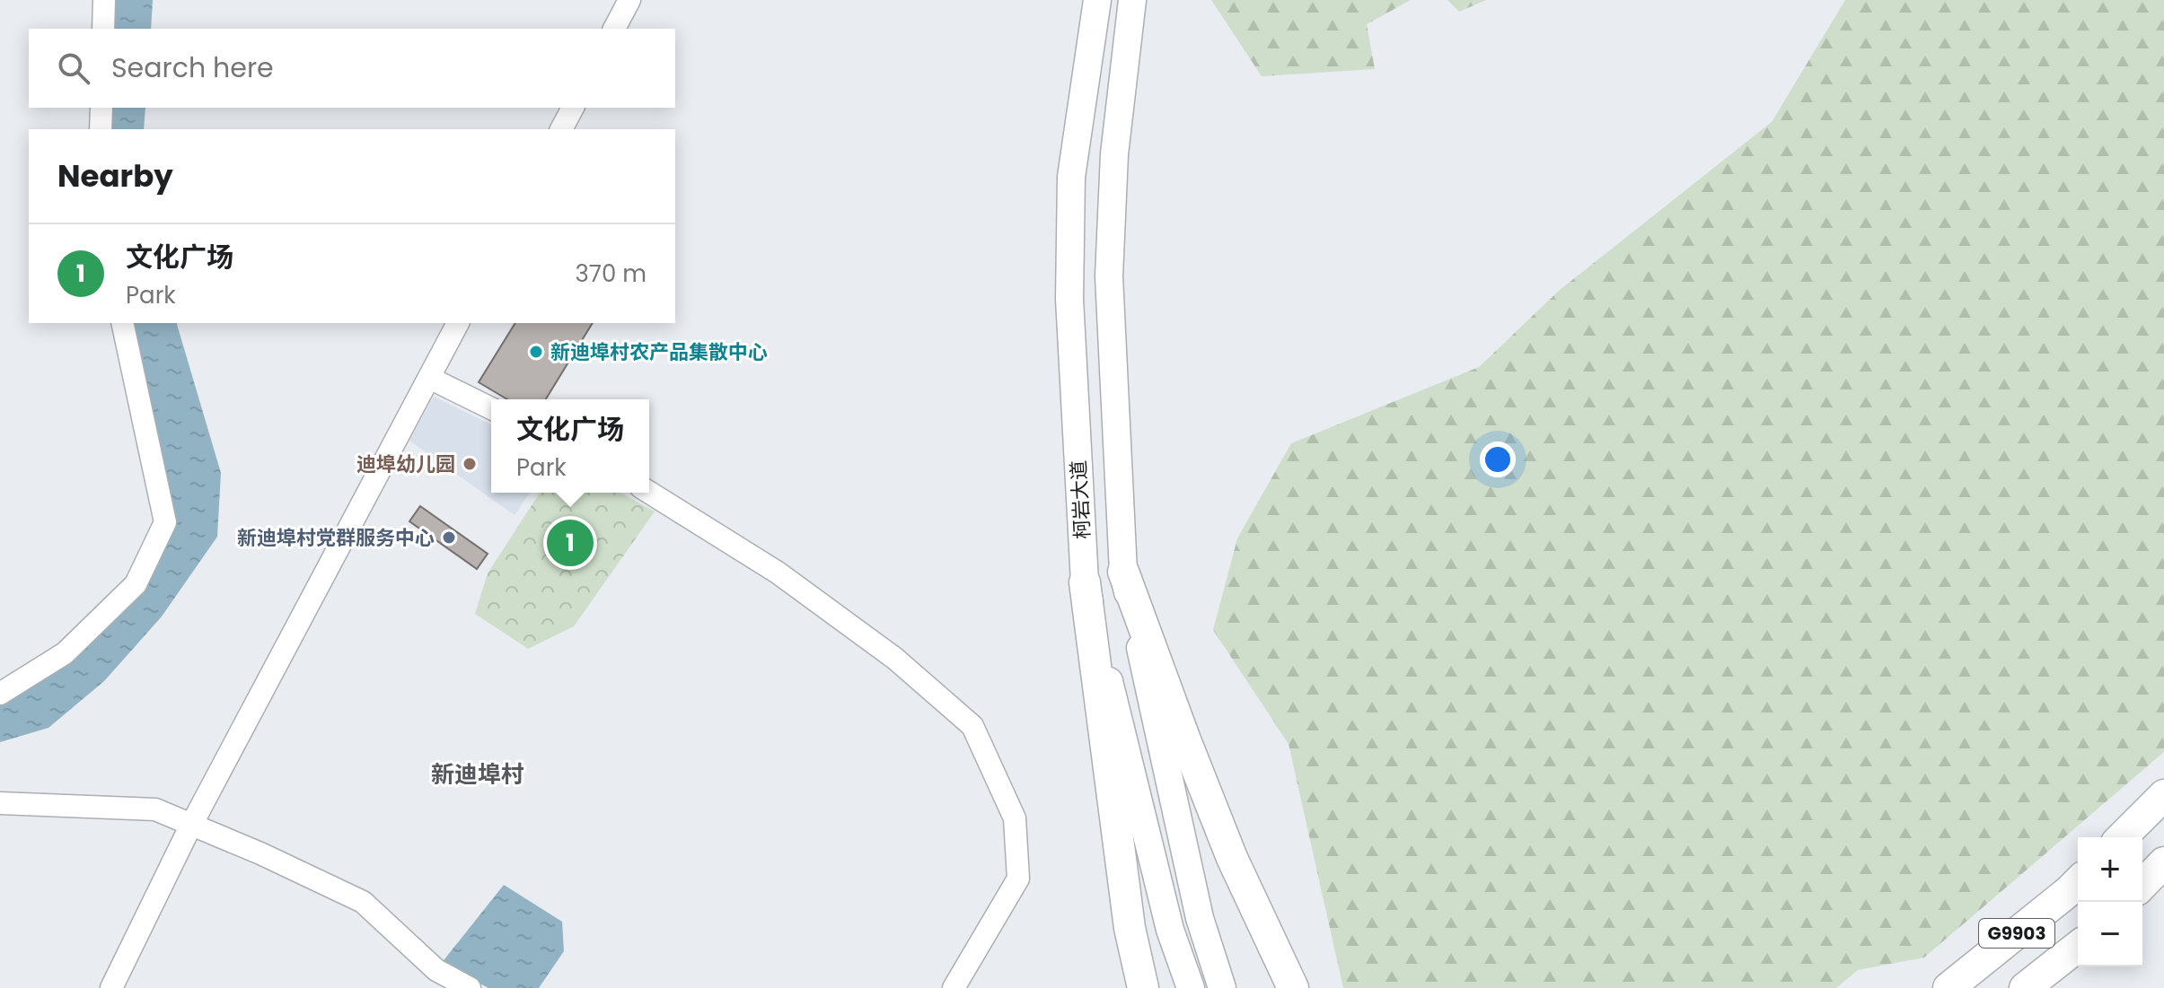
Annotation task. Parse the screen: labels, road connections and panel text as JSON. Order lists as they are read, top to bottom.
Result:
{
  "streets": {
    "highway": ["G9903"],
    "main road": ["柯岩大道"]
  },
  "districts": ["新迪埠村"],
  "places": ["新迪埠村农产品集散中心", "迪埠幼儿园", "新迪埠村党群服务中心"],
  "page": {
    "search": "Search here",
    "heading": "Nearby",
    "list": [
      {
        "mark": "1",
        "name": "文化广场",
        "note": "Park",
        "value": "370 m"
      }
    ],
    "popup": ["文化广场", "Park"],
    "pins": "1",
    "map_buttons": ["+", "−"]
  }
}
